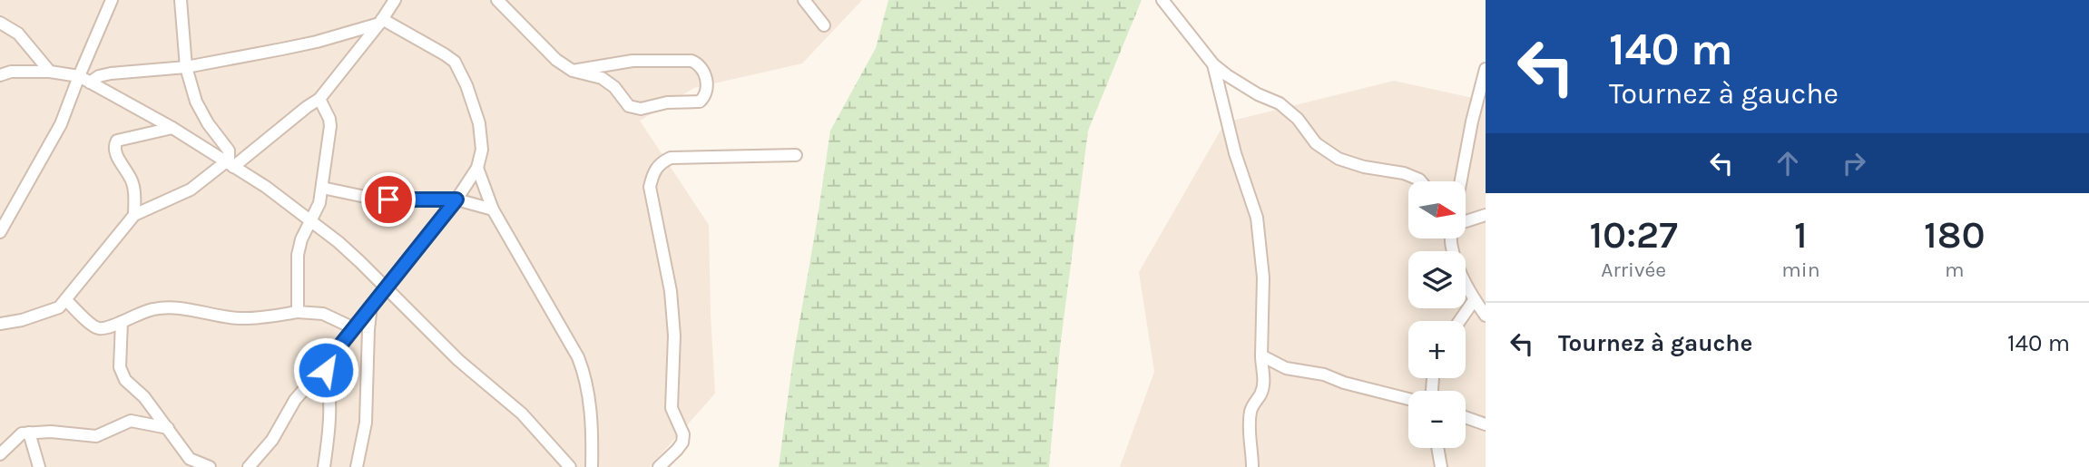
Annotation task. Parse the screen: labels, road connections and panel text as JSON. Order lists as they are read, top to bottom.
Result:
{
  "north": "right",
  "page": {
    "turn": ["140 m", "Tournez à gauche"],
    "map_buttons": ["+", "−"],
    "eta": [
      "10:27",
      "Arrivée",
      "1",
      "min",
      "180",
      "m"
    ],
    "list": [
      {
        "name": "Tournez à gauche",
        "value": "140 m"
      }
    ]
  }
}
